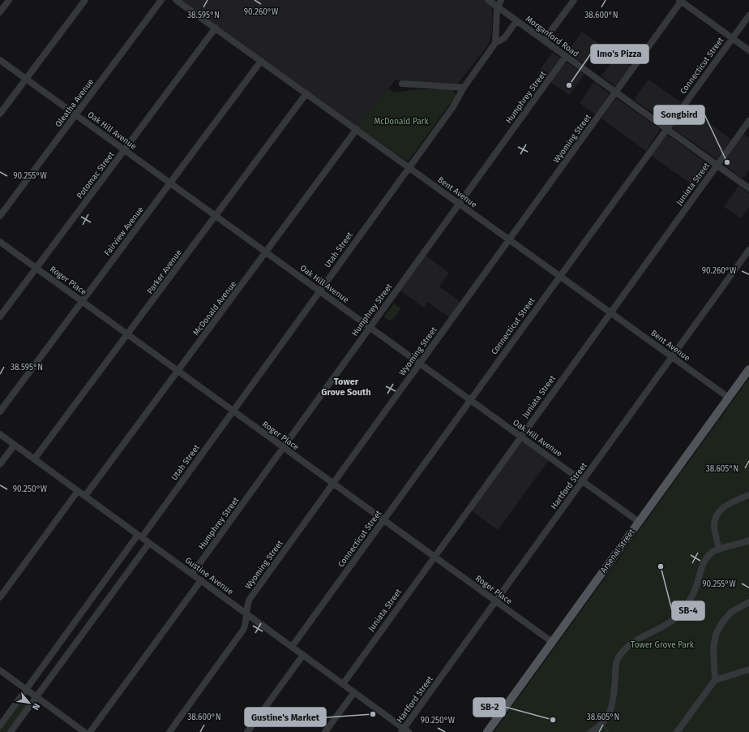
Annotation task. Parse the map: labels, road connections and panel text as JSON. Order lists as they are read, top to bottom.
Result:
{
  "streets": {
    "main road": ["Arsenal Street"],
    "street": [
      "Morganford Road",
      "Connecticut Street",
      "Humphrey Street",
      "Oleatha Avenue",
      "Oak Hill Avenue",
      "Wyoming Street",
      "Potomac Street",
      "Juniata Street",
      "Bent Avenue",
      "Fairview Avenue",
      "Utah Street",
      "Parker Avenue",
      "Roger Place",
      "McDonald Avenue",
      "Hartford Street",
      "Gustine Avenue"
    ]
  },
  "crossings": [
    ["Morganford Road", "Connecticut Street"],
    ["Morganford Road", "Humphrey Street"],
    ["Morganford Road", "Wyoming Street"],
    ["Morganford Road", "Juniata Street"],
    ["Morganford Road", "Utah Street"],
    ["Connecticut Street", "Oak Hill Avenue"],
    ["Connecticut Street", "Bent Avenue"],
    ["Connecticut Street", "Roger Place"],
    ["Connecticut Street", "Gustine Avenue"],
    ["Humphrey Street", "Oak Hill Avenue"],
    ["Humphrey Street", "Bent Avenue"],
    ["Humphrey Street", "Roger Place"],
    ["Humphrey Street", "Gustine Avenue"],
    ["Oleatha Avenue", "Oak Hill Avenue"],
    ["Oak Hill Avenue", "Wyoming Street"],
    ["Oak Hill Avenue", "Potomac Street"],
    ["Oak Hill Avenue", "Juniata Street"],
    ["Oak Hill Avenue", "Fairview Avenue"],
    ["Oak Hill Avenue", "Utah Street"],
    ["Oak Hill Avenue", "Parker Avenue"],
    ["Oak Hill Avenue", "McDonald Avenue"],
    ["Oak Hill Avenue", "Hartford Street"],
    ["Oak Hill Avenue", "Arsenal Street"],
    ["Wyoming Street", "Bent Avenue"],
    ["Wyoming Street", "Roger Place"],
    ["Wyoming Street", "Gustine Avenue"],
    ["Potomac Street", "Bent Avenue"],
    ["Potomac Street", "Roger Place"],
    ["Juniata Street", "Bent Avenue"],
    ["Juniata Street", "Roger Place"],
    ["Juniata Street", "Gustine Avenue"],
    ["Bent Avenue", "Fairview Avenue"],
    ["Bent Avenue", "Utah Street"],
    ["Bent Avenue", "Parker Avenue"],
    ["Bent Avenue", "McDonald Avenue"],
    ["Bent Avenue", "Hartford Street"],
    ["Bent Avenue", "Arsenal Street"],
    ["Fairview Avenue", "Roger Place"],
    ["Utah Street", "Roger Place"],
    ["Utah Street", "Gustine Avenue"],
    ["Parker Avenue", "Roger Place"],
    ["Parker Avenue", "Gustine Avenue"],
    ["Roger Place", "McDonald Avenue"],
    ["Roger Place", "Hartford Street"],
    ["Roger Place", "Arsenal Street"],
    ["McDonald Avenue", "Gustine Avenue"],
    ["Hartford Street", "Gustine Avenue"]
  ],
  "districts": ["Tower Grove South"],
  "parks": ["McDonald Park", "Tower Grove Park"],
  "places": [
    "Imo's Pizza",
    "Songbird",
    "SB-4",
    "Gustine's Market",
    "SB-2"
  ],
  "north": "bottom right",
  "coordinates": [
    "90.260°W",
    "38.595°N",
    "38.600°N",
    "90.255°W",
    "38.605°N",
    "90.250°W"
  ]
}
